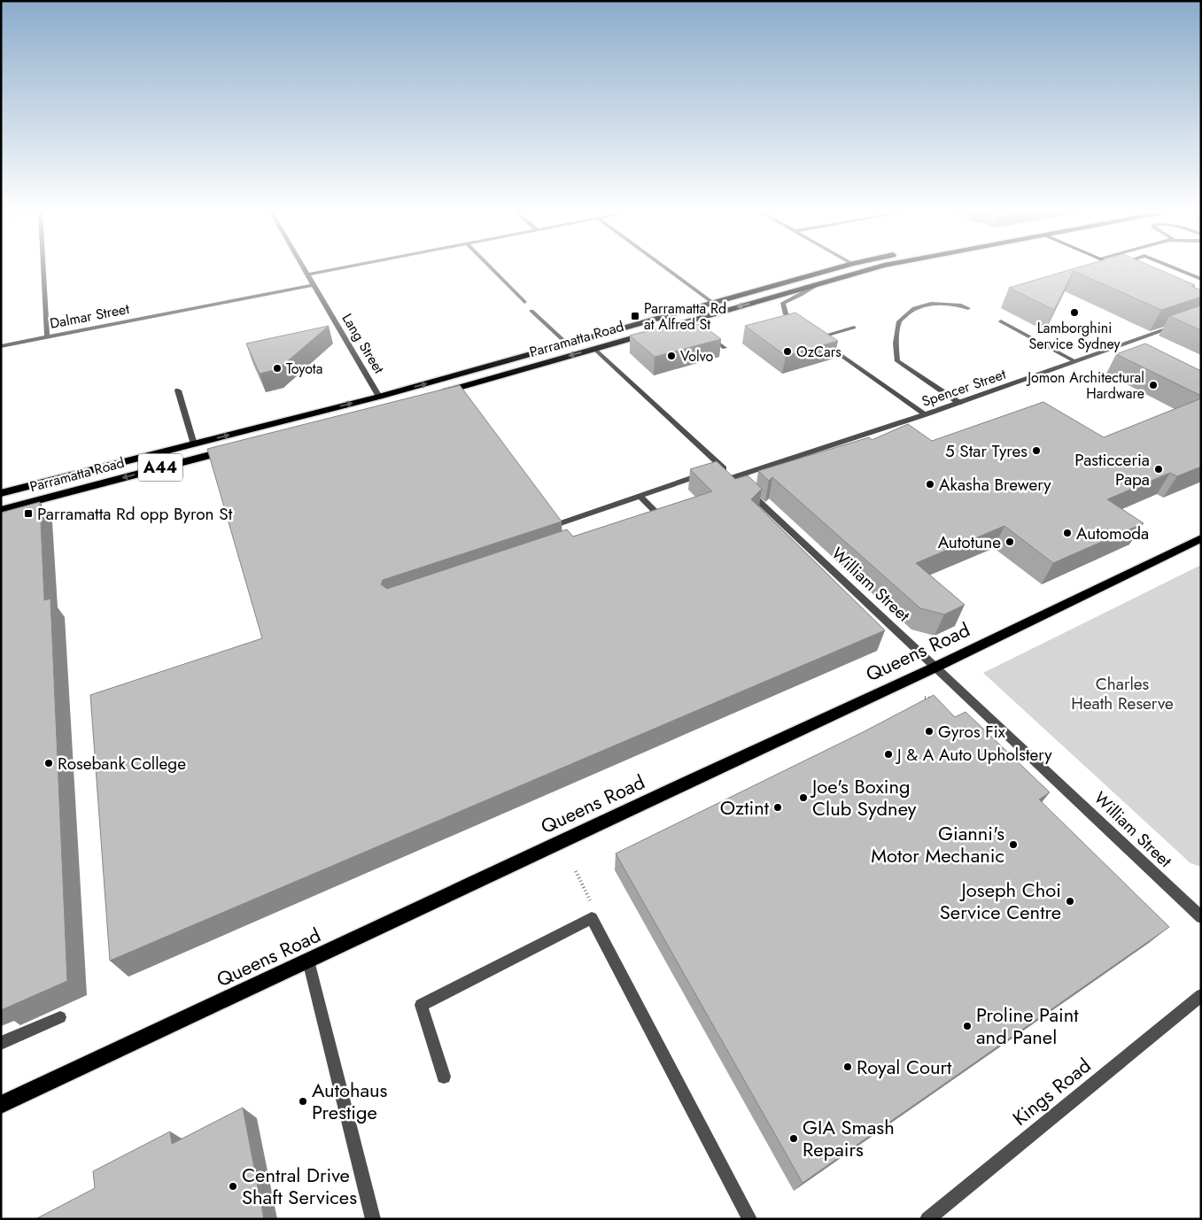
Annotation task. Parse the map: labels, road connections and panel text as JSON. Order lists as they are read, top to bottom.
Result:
{
  "streets": {
    "highway": ["Parramatta Road", "A44"],
    "main road": ["Queens Road"],
    "street": [
      "Dalmar Street",
      "Lang Street",
      "Spencer Street",
      "William Street",
      "Kings Road"
    ]
  },
  "crossings": [
    ["Dalmar Street", "Lang Street"],
    ["Parramatta Road", "Lang Street"],
    ["William Street", "Queens Road"]
  ],
  "parks": ["Charles Heath Reserve"],
  "places": {
    "other": [
      "Lamborghini Service Sydney",
      "OzCars",
      "Volvo",
      "Toyota",
      "Jomon Architectural Hardware",
      "5 Star Tyres",
      "Pasticceria Papa",
      "Akasha Brewery",
      "Automoda",
      "Autotune",
      "Gyros Fix",
      "J & A Auto Upholstery",
      "Rosebank College",
      "Joe's Boxing Club Sydney",
      "Oztint",
      "Gianni's Motor Mechanic",
      "Joseph Choi Service Centre",
      "Proline Paint and Panel",
      "Royal Court",
      "Autohaus Prestige",
      "GIA Smash Repairs",
      "Central Drive Shaft Services"
    ],
    "transit": ["Parramatta Rd at Alfred St", "Parramatta Rd opp Byron St"]
  }
}
